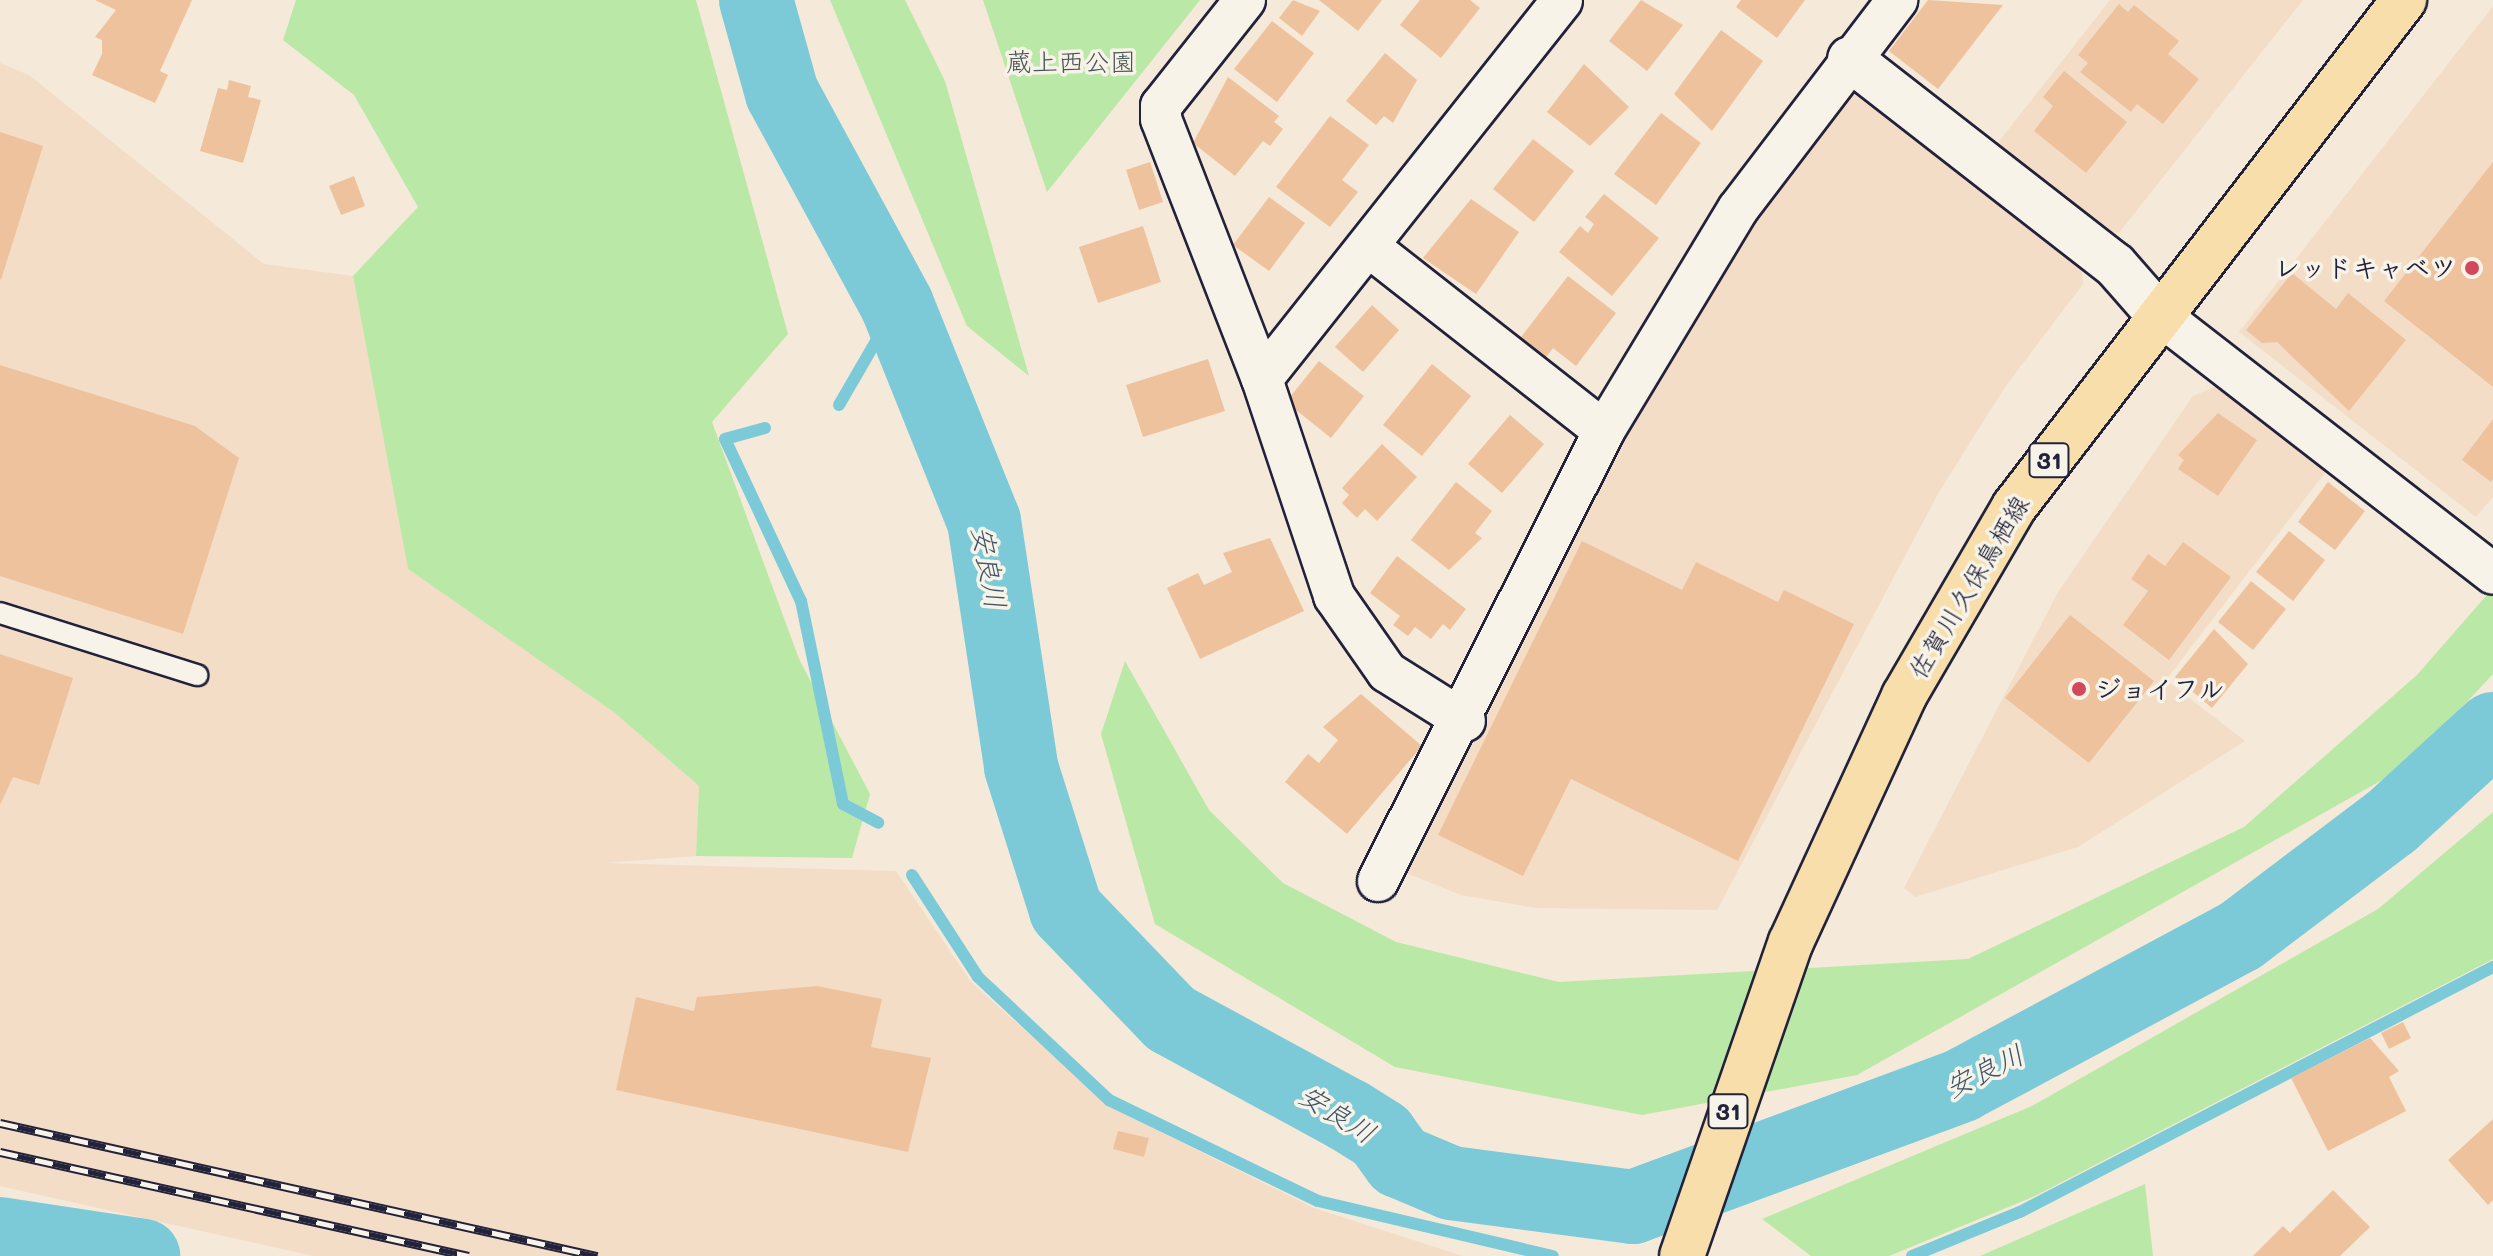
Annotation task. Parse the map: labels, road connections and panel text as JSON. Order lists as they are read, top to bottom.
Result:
{
  "streets": {
    "main road": ["31", "佐賀川久保鳥栖線"]
  },
  "water": ["安良川"],
  "parks": ["蔵上西公園"],
  "places": ["レッドキャベツ", "ジョイフル"]
}
